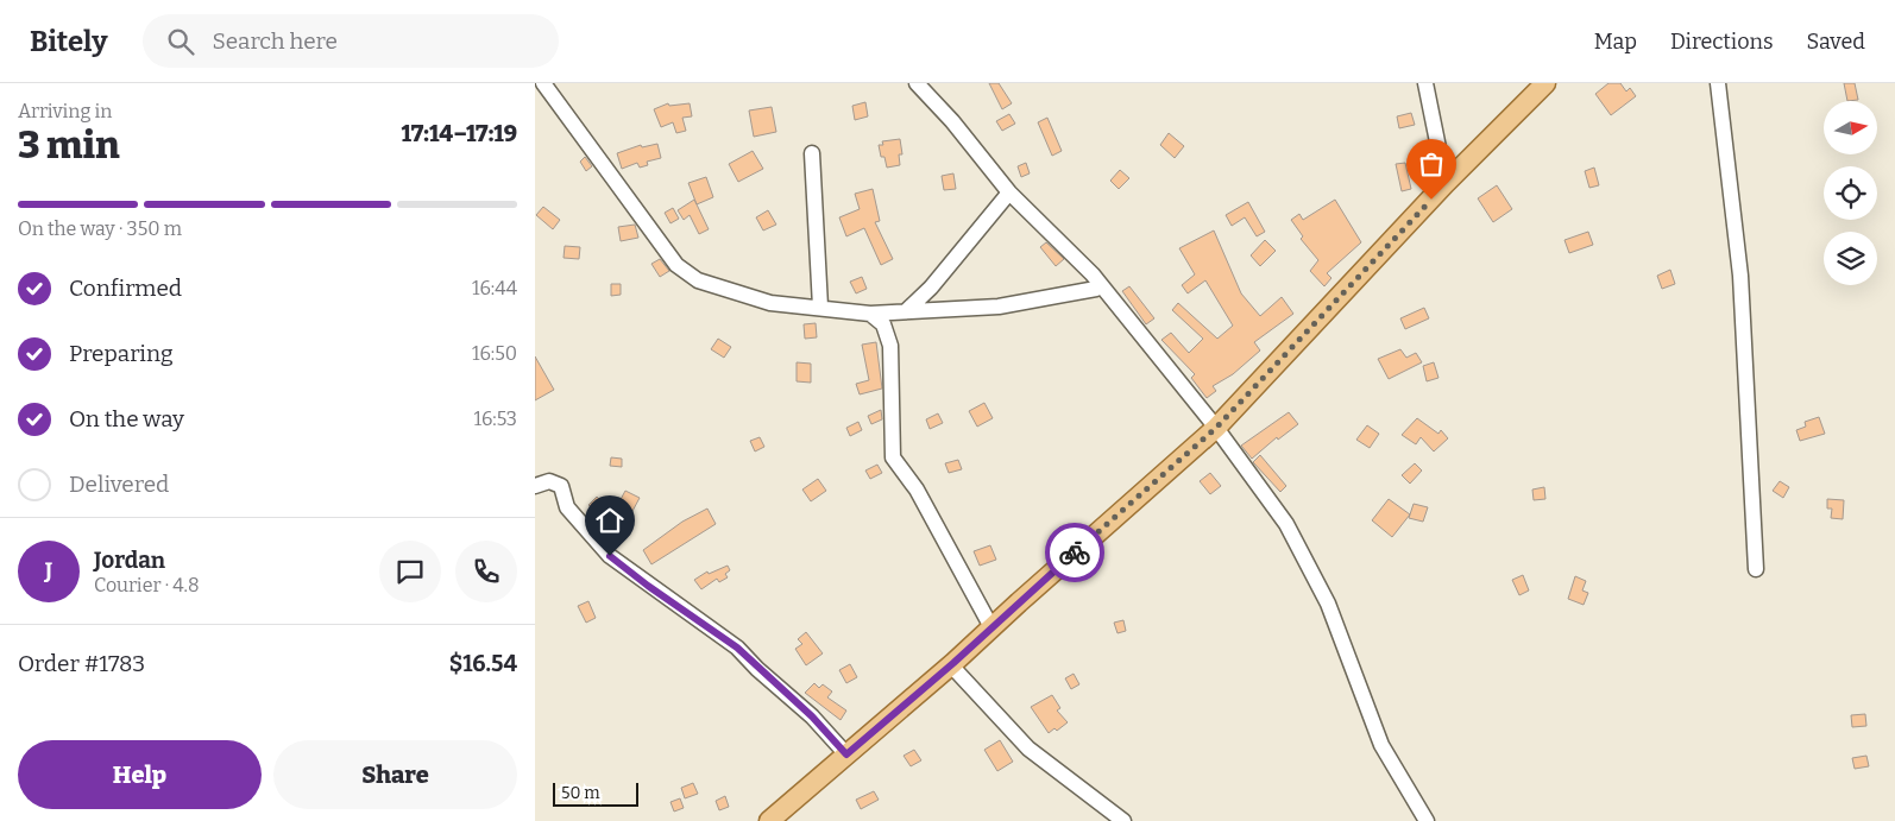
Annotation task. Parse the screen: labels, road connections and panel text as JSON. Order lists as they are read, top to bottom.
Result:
{
  "scale_bar": "50 m",
  "north": "right",
  "page": {
    "header": "Bitely",
    "search": "Search here",
    "nav": ["Map", "Directions", "Saved"],
    "heading": ["3 min", "Arriving in", "17:14–17:19"],
    "panel": [
      "Jordan",
      "Courier · 4.8",
      "Order #1783",
      "$16.54"
    ],
    "bar": "On the way · 350 m",
    "list": [
      ["Confirmed", "16:44"],
      ["Preparing", "16:50"],
      ["On the way", "16:53"],
      "Delivered"
    ],
    "round": "J",
    "buttons": ["Help", "Share"],
    "scale": "50 m"
  }
}
